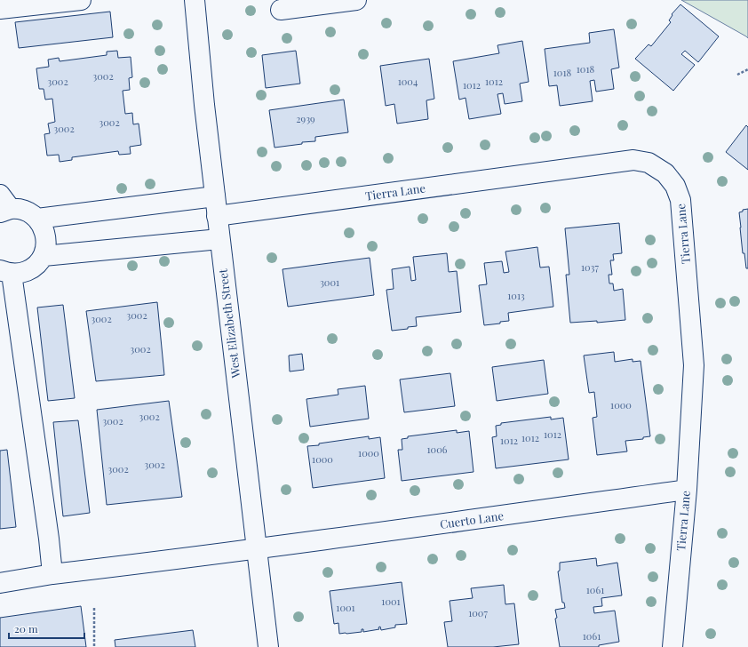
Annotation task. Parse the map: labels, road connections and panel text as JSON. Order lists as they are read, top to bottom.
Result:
{
  "streets": {
    "street": ["Tierra Lane", "West Elizabeth Street", "Cuerto Lane"]
  },
  "crossings": [
    ["Tierra Lane", "West Elizabeth Street"],
    ["Tierra Lane", "Cuerto Lane"],
    ["West Elizabeth Street", "Cuerto Lane"]
  ],
  "house_numbers": [
    "1018",
    "1018",
    "3002",
    "3002",
    "1004",
    "1012",
    "1012",
    "2939",
    "3002",
    "3002",
    "1037",
    "3001",
    "1013",
    "3002",
    "3002",
    "3002",
    "1000",
    "3002",
    "3002",
    "1012",
    "1012",
    "1012",
    "1006",
    "1000",
    "1000",
    "3002",
    "3002",
    "1061",
    "1001",
    "1001",
    "1007",
    "1061"
  ],
  "scale_bar": "20 m"
}
